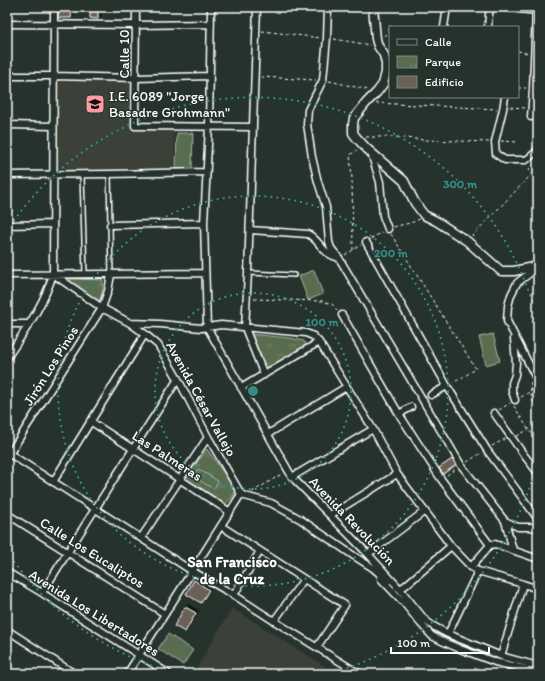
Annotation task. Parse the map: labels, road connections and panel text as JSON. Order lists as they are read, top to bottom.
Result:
{
  "streets": {
    "street": [
      "Calle 10",
      "Jirón Los Pinos",
      "Avenida César Vallejo",
      "Las Palmeras",
      "Avenida Revolución",
      "Calle Los Eucaliptos",
      "Avenida Los Libertadores"
    ]
  },
  "crossings": [
    ["Jirón Los Pinos", "Avenida César Vallejo"]
  ],
  "districts": ["San Francisco de la Cruz"],
  "places": {
    "school or university": ["I.E. 6089 \"Jorge Basadre Grohmann\""]
  },
  "legend": ["Calle", "Parque", "Edificio"],
  "scale_bar": "100 m",
  "rings": ["300 m", "200 m", "100 m"]
}
